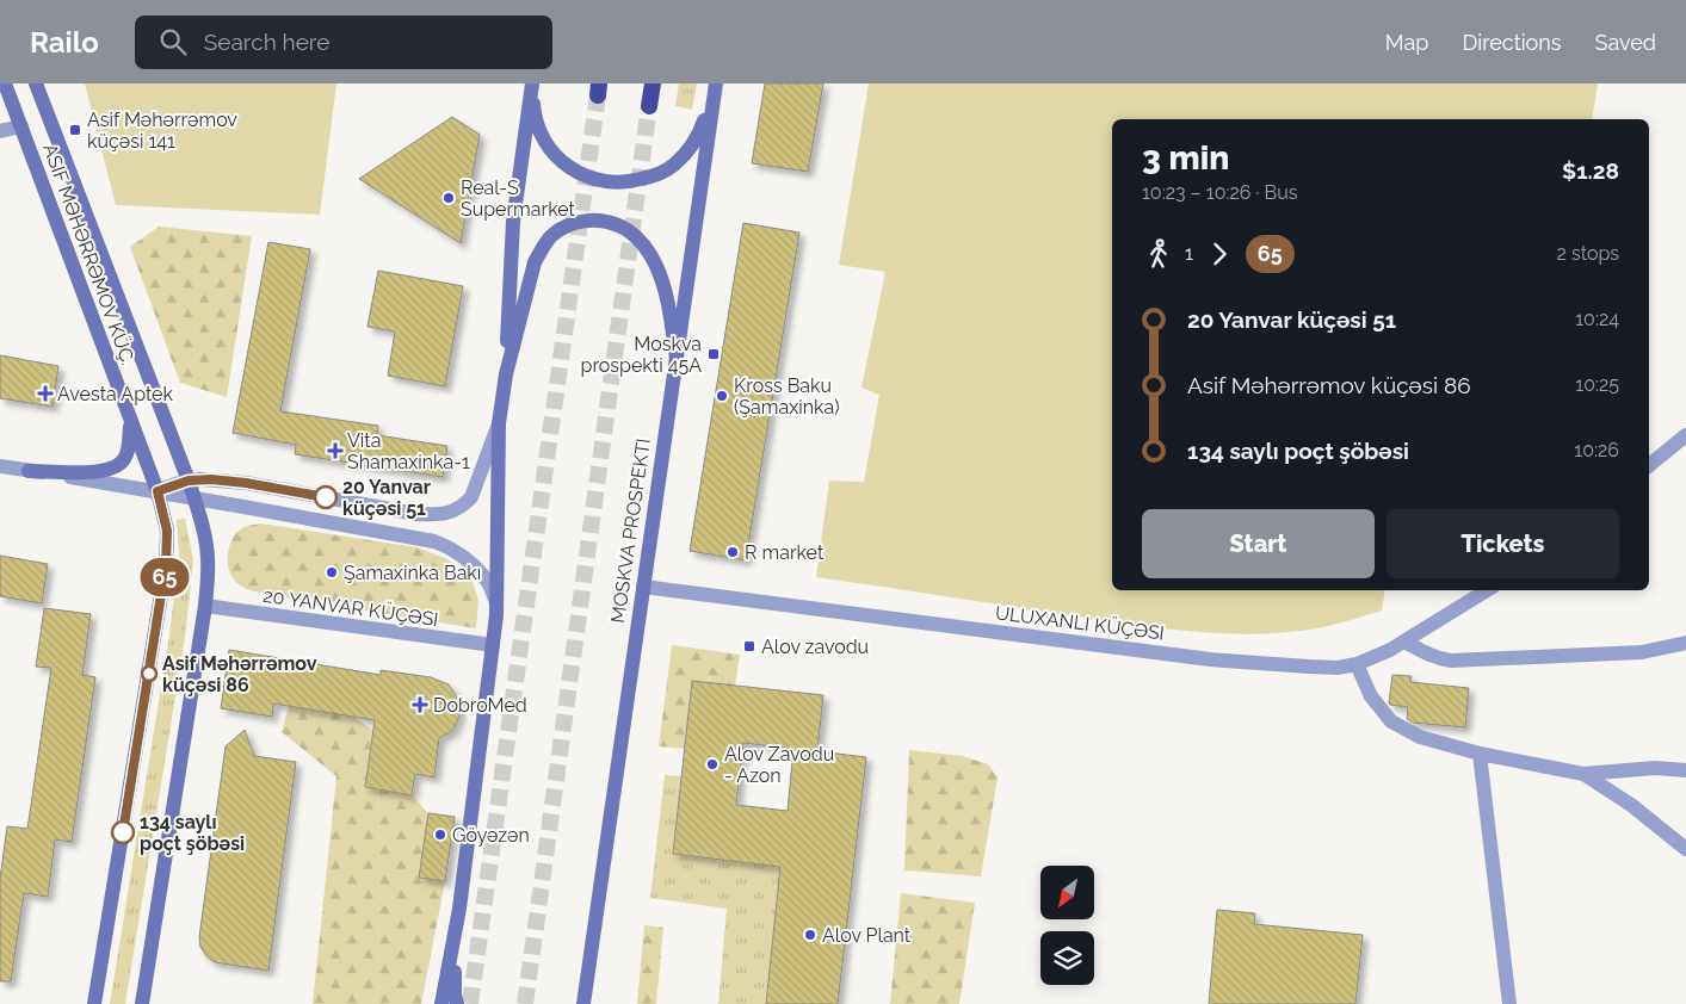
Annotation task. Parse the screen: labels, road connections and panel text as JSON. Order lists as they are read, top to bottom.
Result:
{
  "streets": {
    "main road": ["ASIF MƏHƏRRƏMOV KÜÇ.", "MOSKVA PROSPEKTI"],
    "street": ["20 YANVAR KÜÇƏSI"]
  },
  "crossings": [
    ["ASIF MƏHƏRRƏMOV KÜÇ.", "20 YANVAR KÜÇƏSI"]
  ],
  "places": {
    "transit": ["Asif Məhərrəmov küçəsi 141", "Moskva prospekti 45A", "Alov zavodu"],
    "other": [
      "Real-S Supermarket",
      "Kross Baku (Şamaxinka)",
      "20 Yanvar küçəsi 51",
      "R market",
      "Şamaxinka Bakı",
      "Asif Məhərrəmov küçəsi 86",
      "Alov Zavodu - Azon",
      "134 saylı poçt şöbəsi",
      "Göyəzən",
      "Alov Plant"
    ],
    "health": ["Avesta Aptek", "Vita Shamaxinka-1", "DobroMed"]
  },
  "lines": ["bus line 65"],
  "north": "bottom left",
  "page": {
    "header": "Railo",
    "search": "Search here",
    "nav": ["Map", "Directions", "Saved"],
    "on_map": "65",
    "heading": ["3 min", "10:23 – 10:26 · Bus", "$1.28"],
    "legs": ["1", "65", "2 stops"],
    "list": [
      {
        "name": "20 Yanvar küçəsi 51",
        "value": "10:24"
      },
      {
        "name": "Asif Məhərrəmov küçəsi 86",
        "value": "10:25"
      },
      {
        "name": "134 saylı poçt şöbəsi",
        "value": "10:26"
      }
    ],
    "buttons": ["Start", "Tickets"]
  }
}
